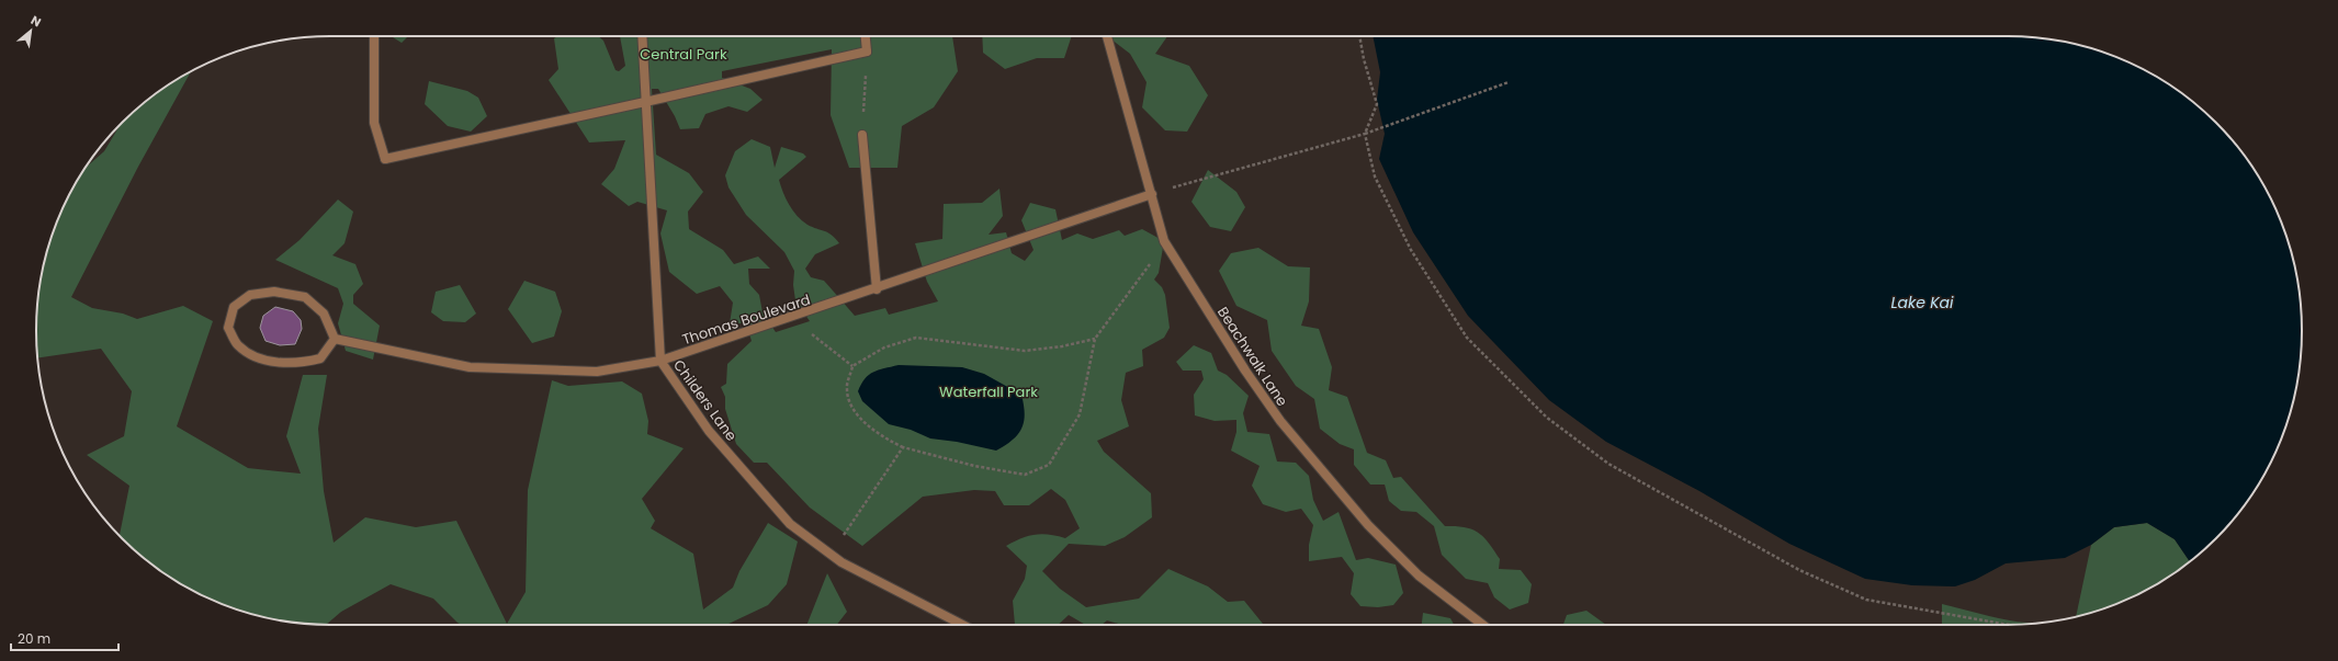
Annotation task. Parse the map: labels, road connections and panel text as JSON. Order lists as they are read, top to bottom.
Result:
{
  "streets": {
    "street": ["Thomas Boulevard", "Beachwalk Lane", "Childers Lane"]
  },
  "crossings": [
    ["Thomas Boulevard", "Beachwalk Lane"],
    ["Thomas Boulevard", "Childers Lane"]
  ],
  "water": ["Lake Kai"],
  "parks": ["Central Park", "Waterfall Park"],
  "scale_bar": "20 m",
  "north": "top right"
}
